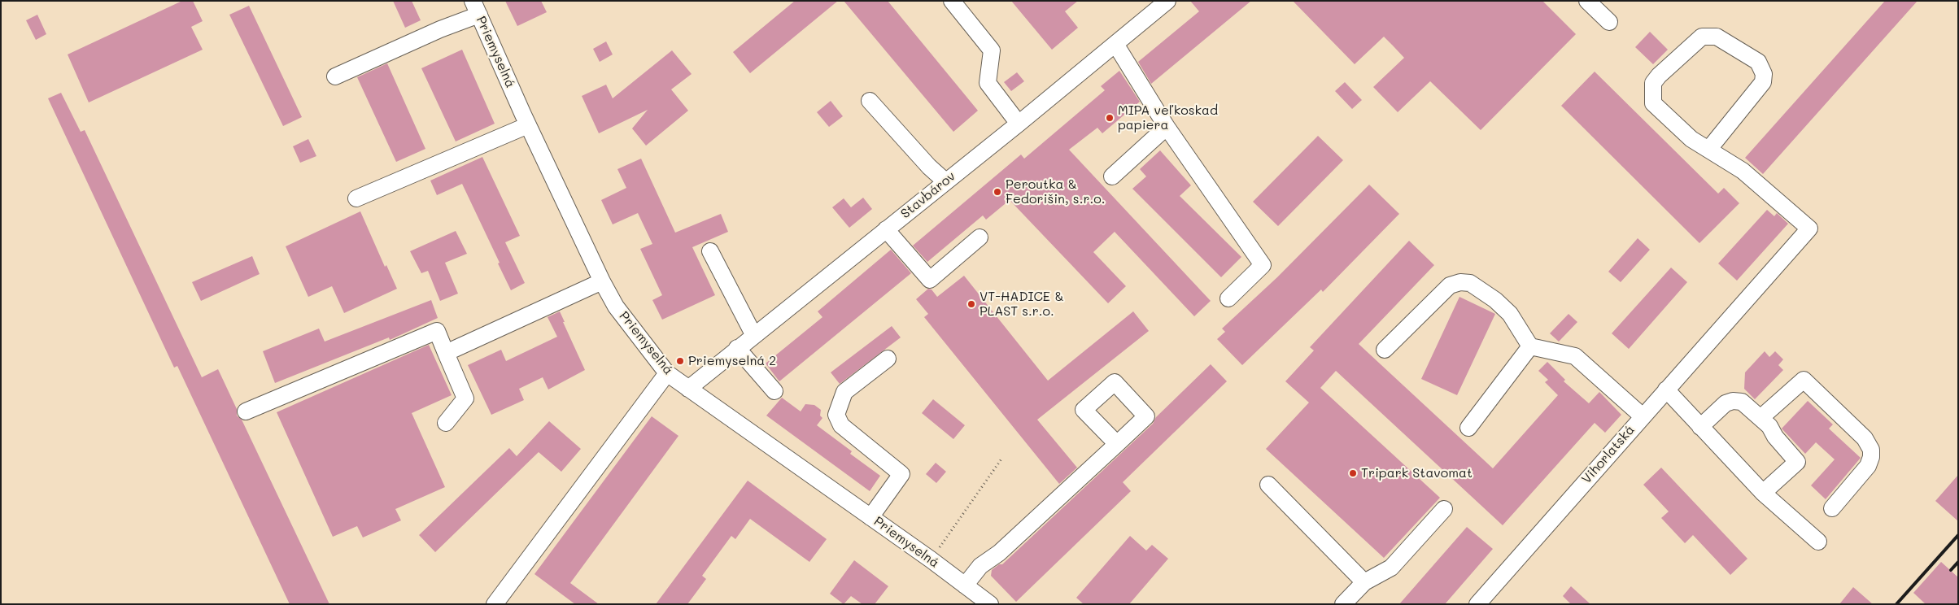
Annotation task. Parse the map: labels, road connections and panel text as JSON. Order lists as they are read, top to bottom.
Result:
{
  "streets": {
    "street": ["Priemyselná", "Stavbárov", "Vihorlatská"]
  },
  "crossings": [
    ["Priemyselná", "Stavbárov"]
  ],
  "places": [
    "MIPA veľkoskad papiera",
    "Peroutka & Fedorišin, s.r.o.",
    "VT-HADICE & PLAST s.r.o.",
    "Priemyselná 2",
    "Tripark Stavomat"
  ]
}
